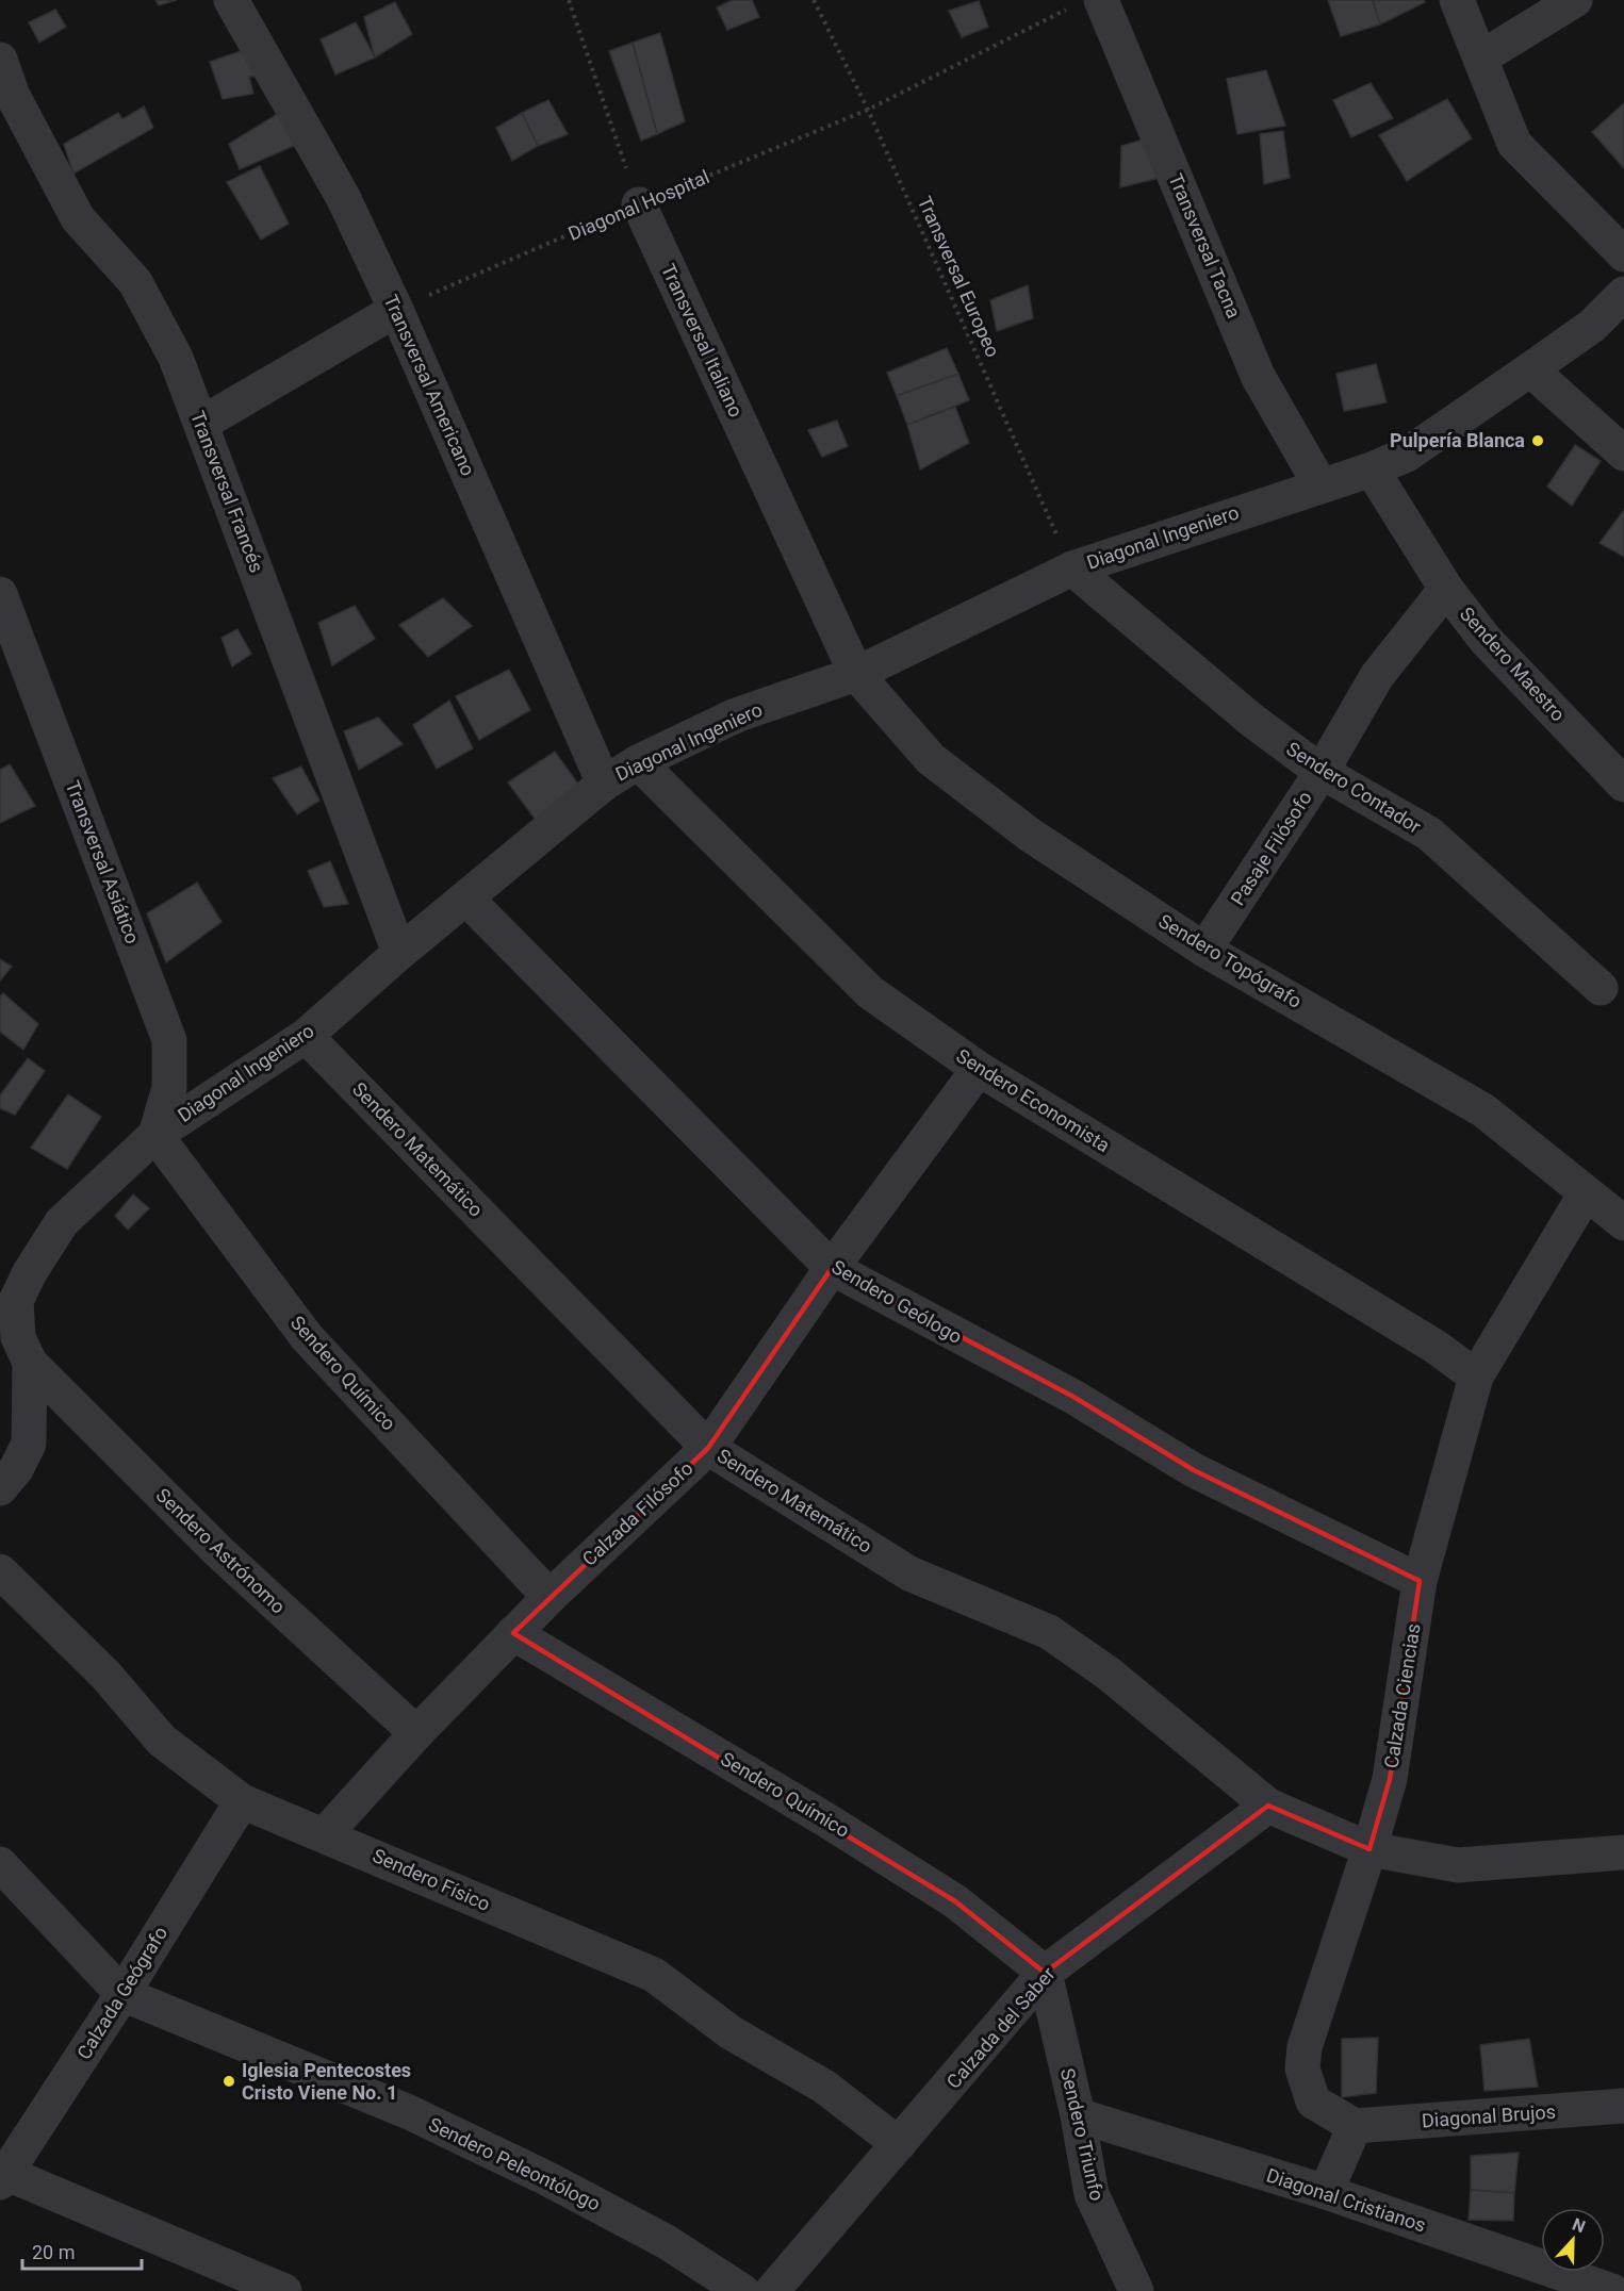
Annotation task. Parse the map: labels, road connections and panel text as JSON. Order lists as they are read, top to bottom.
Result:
{
  "streets": {
    "street": [
      "Transversal Tacna",
      "Transversal Italiano",
      "Transversal Americano",
      "Transversal Francés",
      "Diagonal Ingeniero",
      "Sendero Maestro",
      "Sendero Contador",
      "Pasaje Filósofo",
      "Transversal Asiático",
      "Sendero Topógrafo",
      "Sendero Economista",
      "Sendero Matemático",
      "Sendero Geólogo",
      "Sendero Químico",
      "Calzada Filósofo",
      "Sendero Astrónomo",
      "Calzada Ciencias",
      "Sendero Físico",
      "Calzada Geógrafo",
      "Calzada del Saber",
      "Diagonal Brujos",
      "Sendero Triunfo",
      "Sendero Peleontólogo",
      "Diagonal Cristianos"
    ],
    "path": ["Diagonal Hospital", "Transversal Europeo"]
  },
  "crossings": [
    ["Diagonal Hospital", "Transversal Tacna"],
    ["Diagonal Hospital", "Transversal Europeo"],
    ["Diagonal Hospital", "Transversal Italiano"],
    ["Diagonal Hospital", "Transversal Americano"],
    ["Transversal Tacna", "Diagonal Ingeniero"],
    ["Transversal Europeo", "Diagonal Ingeniero"],
    ["Transversal Europeo", "Sendero Contador"],
    ["Transversal Italiano", "Diagonal Ingeniero"],
    ["Transversal Italiano", "Sendero Topógrafo"],
    ["Transversal Americano", "Diagonal Ingeniero"],
    ["Transversal Francés", "Diagonal Ingeniero"],
    ["Diagonal Ingeniero", "Sendero Maestro"],
    ["Diagonal Ingeniero", "Sendero Contador"],
    ["Diagonal Ingeniero", "Transversal Asiático"],
    ["Diagonal Ingeniero", "Sendero Topógrafo"],
    ["Diagonal Ingeniero", "Sendero Economista"],
    ["Diagonal Ingeniero", "Sendero Matemático"],
    ["Diagonal Ingeniero", "Sendero Geólogo"],
    ["Diagonal Ingeniero", "Sendero Químico"],
    ["Diagonal Ingeniero", "Sendero Astrónomo"],
    ["Sendero Maestro", "Pasaje Filósofo"],
    ["Sendero Contador", "Pasaje Filósofo"],
    ["Pasaje Filósofo", "Sendero Topógrafo"],
    ["Transversal Asiático", "Sendero Químico"],
    ["Sendero Topógrafo", "Calzada Ciencias"],
    ["Sendero Economista", "Calzada Filósofo"],
    ["Sendero Economista", "Calzada Ciencias"],
    ["Sendero Matemático", "Calzada Filósofo"],
    ["Sendero Matemático", "Calzada Ciencias"],
    ["Sendero Matemático", "Calzada del Saber"],
    ["Sendero Geólogo", "Calzada Filósofo"],
    ["Sendero Geólogo", "Calzada Ciencias"],
    ["Sendero Químico", "Calzada Filósofo"],
    ["Sendero Químico", "Calzada del Saber"],
    ["Sendero Químico", "Sendero Triunfo"],
    ["Calzada Filósofo", "Sendero Astrónomo"],
    ["Calzada Filósofo", "Sendero Físico"],
    ["Calzada Ciencias", "Diagonal Brujos"],
    ["Sendero Físico", "Calzada Geógrafo"],
    ["Sendero Físico", "Calzada del Saber"],
    ["Calzada Geógrafo", "Sendero Peleontólogo"],
    ["Calzada del Saber", "Sendero Triunfo"],
    ["Sendero Triunfo", "Diagonal Cristianos"]
  ],
  "places": ["Pulpería Blanca", "Iglesia Pentecostes Cristo Viene No. 1"],
  "scale_bar": "20 m",
  "north": "top"
}
